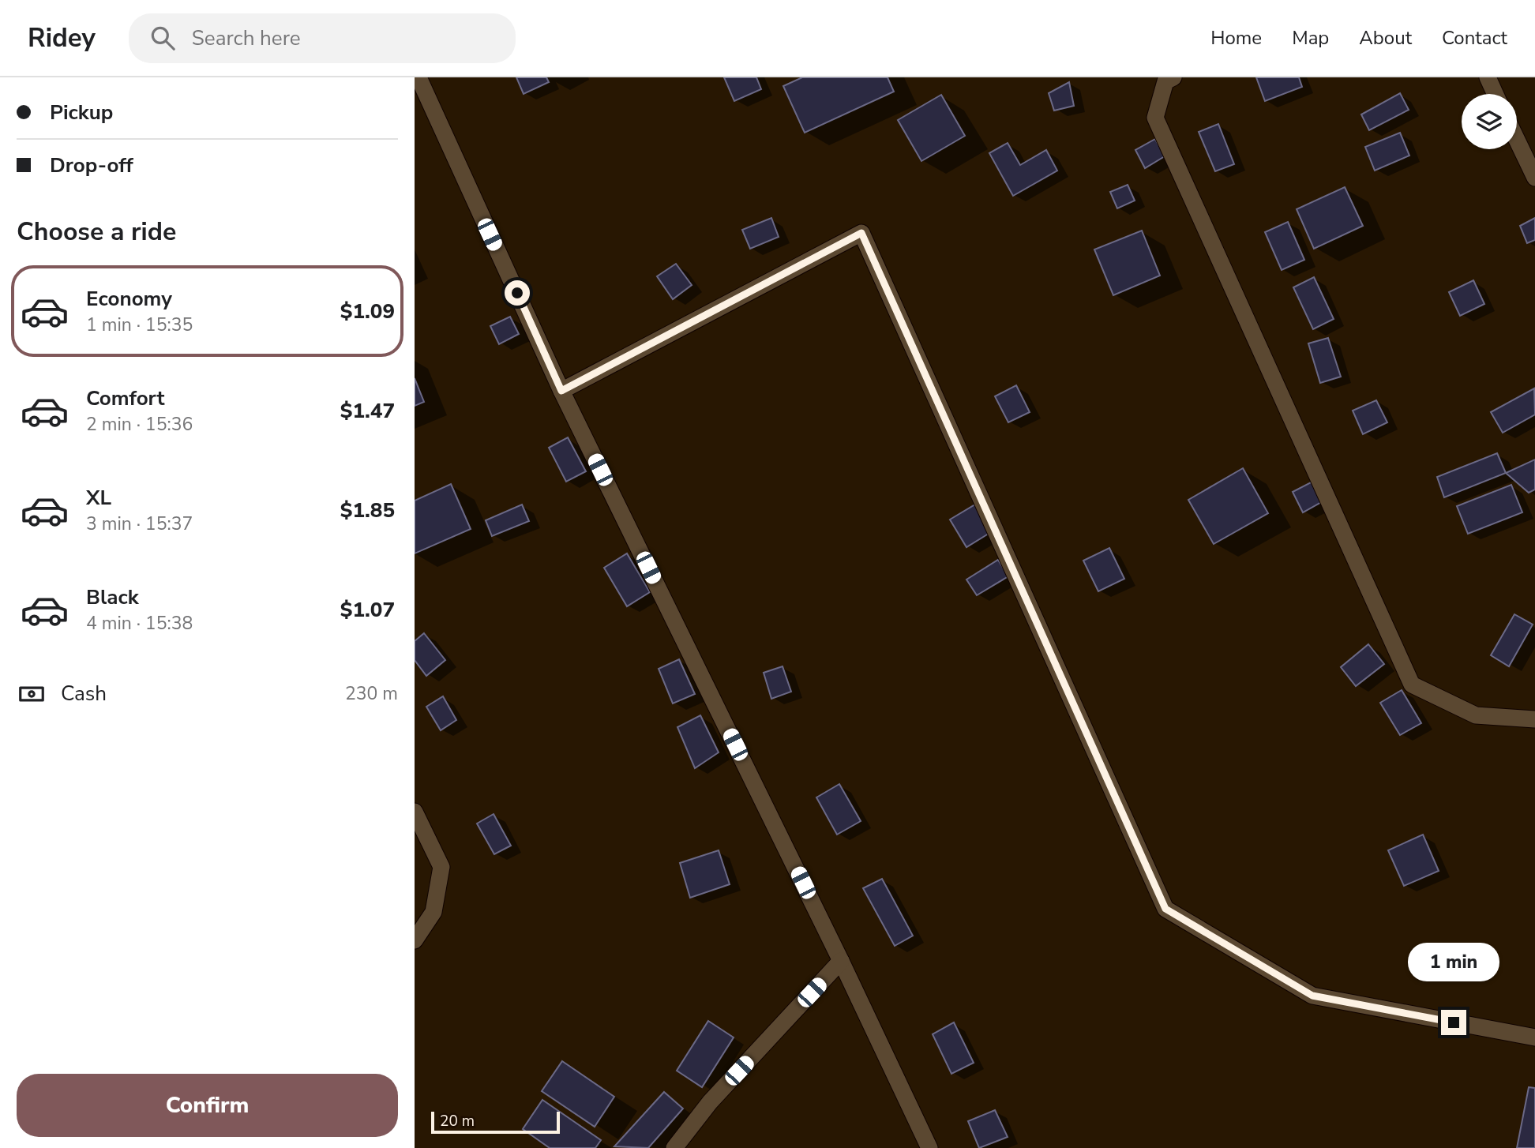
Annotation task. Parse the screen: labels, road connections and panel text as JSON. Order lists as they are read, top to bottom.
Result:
{
  "scale_bar": "20 m",
  "page": {
    "header": "Ridey",
    "search": "Search here",
    "nav": [
      "Home",
      "Map",
      "About",
      "Contact"
    ],
    "banner": ["Pickup", "Drop-off"],
    "heading": "Choose a ride",
    "list": [
      {
        "name": "Economy",
        "note": "1 min · 15:35",
        "value": "$1.09"
      },
      {
        "name": "Comfort",
        "note": "2 min · 15:36",
        "value": "$1.47"
      },
      {
        "name": "XL",
        "note": "3 min · 15:37",
        "value": "$1.85"
      },
      {
        "name": "Black",
        "note": "4 min · 15:38",
        "value": "$1.07"
      }
    ],
    "pay": ["Cash", "230 m"],
    "bubble": "1 min",
    "buttons": "Confirm",
    "scale": "20 m"
  }
}
